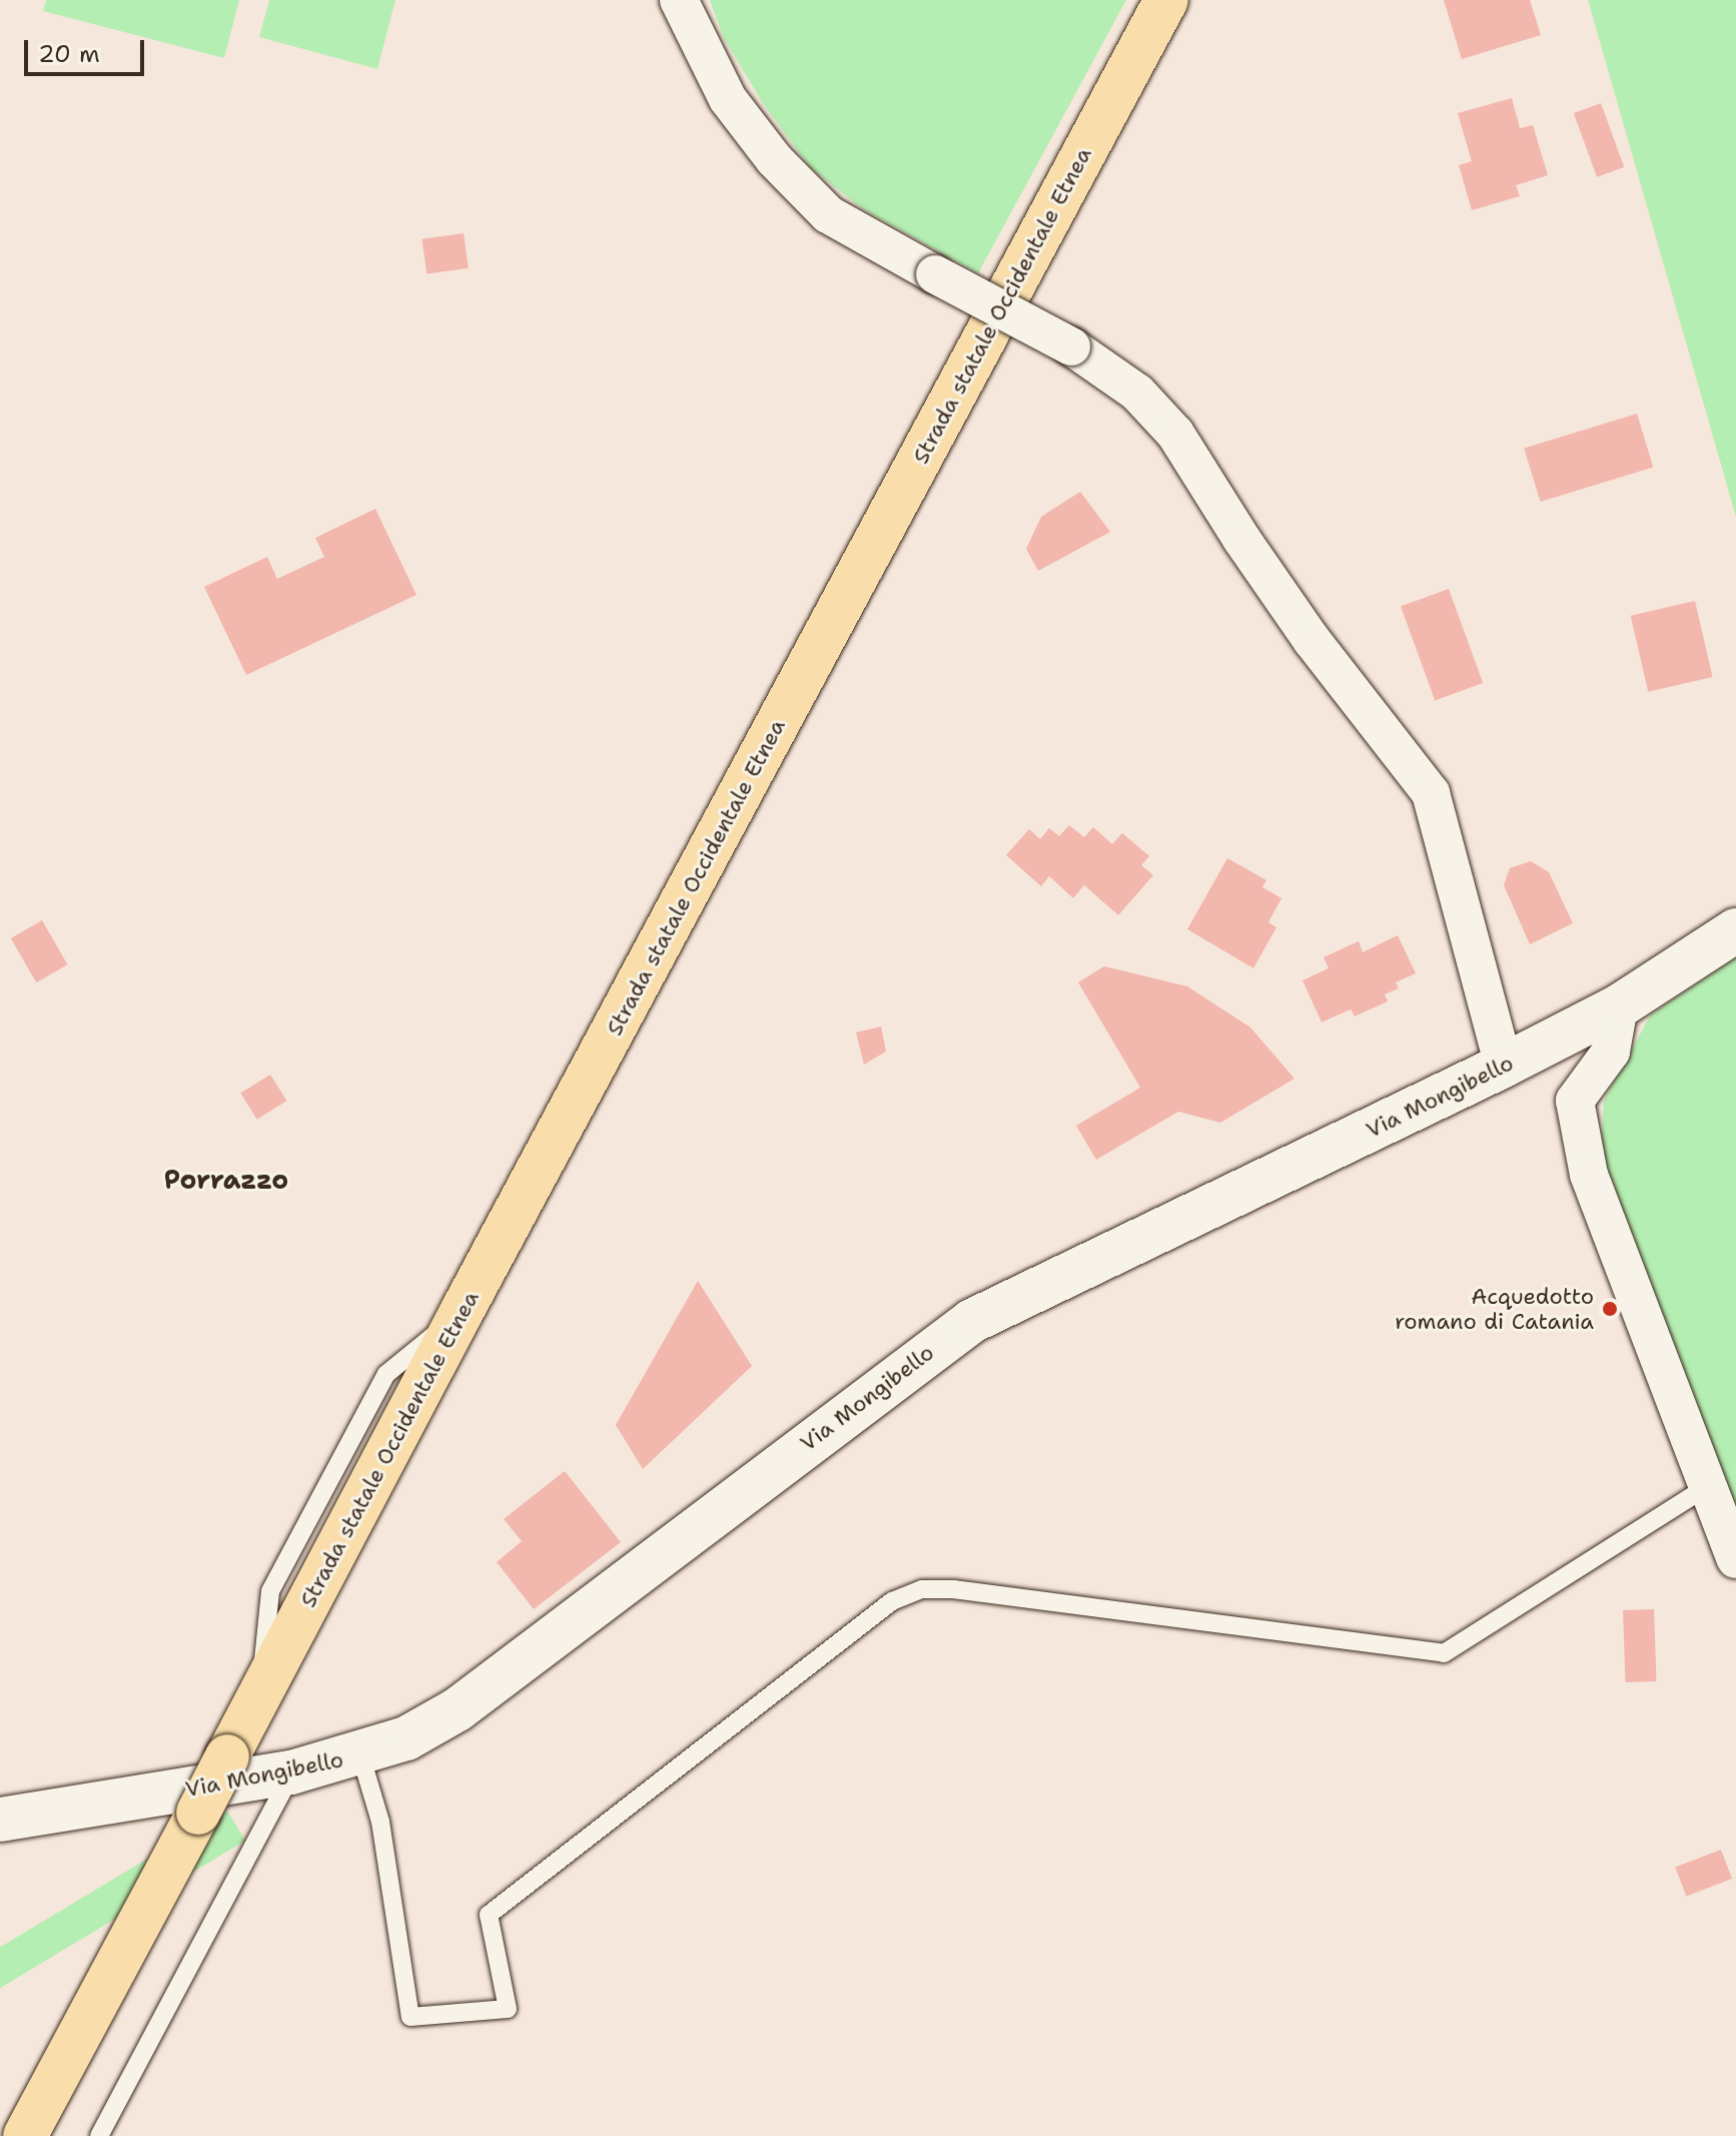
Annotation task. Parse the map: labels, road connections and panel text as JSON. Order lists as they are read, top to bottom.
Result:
{
  "streets": {
    "main road": ["Strada statale Occidentale Etnea"],
    "street": ["Via Mongibello"]
  },
  "districts": ["Porrazzo"],
  "places": ["Acquedotto romano di Catania"],
  "scale_bar": "20 m"
}
